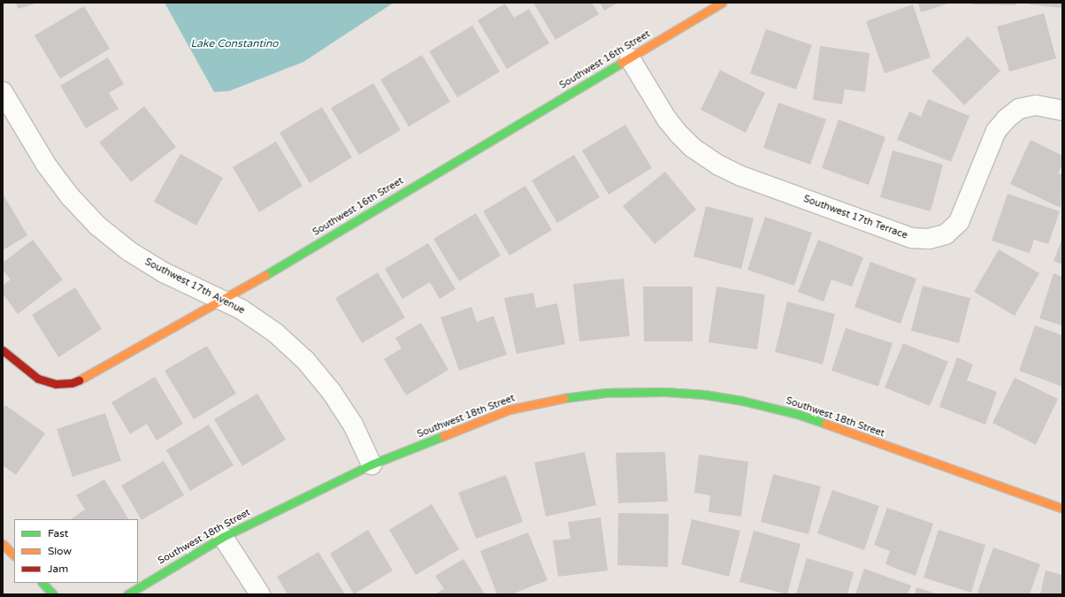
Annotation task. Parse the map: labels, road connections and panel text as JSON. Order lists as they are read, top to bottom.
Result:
{
  "streets": {
    "street": [
      "Southwest 16th Street",
      "Southwest 17th Terrace",
      "Southwest 17th Avenue",
      "Southwest 18th Street"
    ]
  },
  "crossings": [
    ["Southwest 16th Street", "Southwest 17th Terrace"],
    ["Southwest 16th Street", "Southwest 17th Avenue"],
    ["Southwest 17th Avenue", "Southwest 18th Street"]
  ],
  "water": ["Lake Constantino"],
  "legend": ["Fast", "Slow", "Jam"]
}
